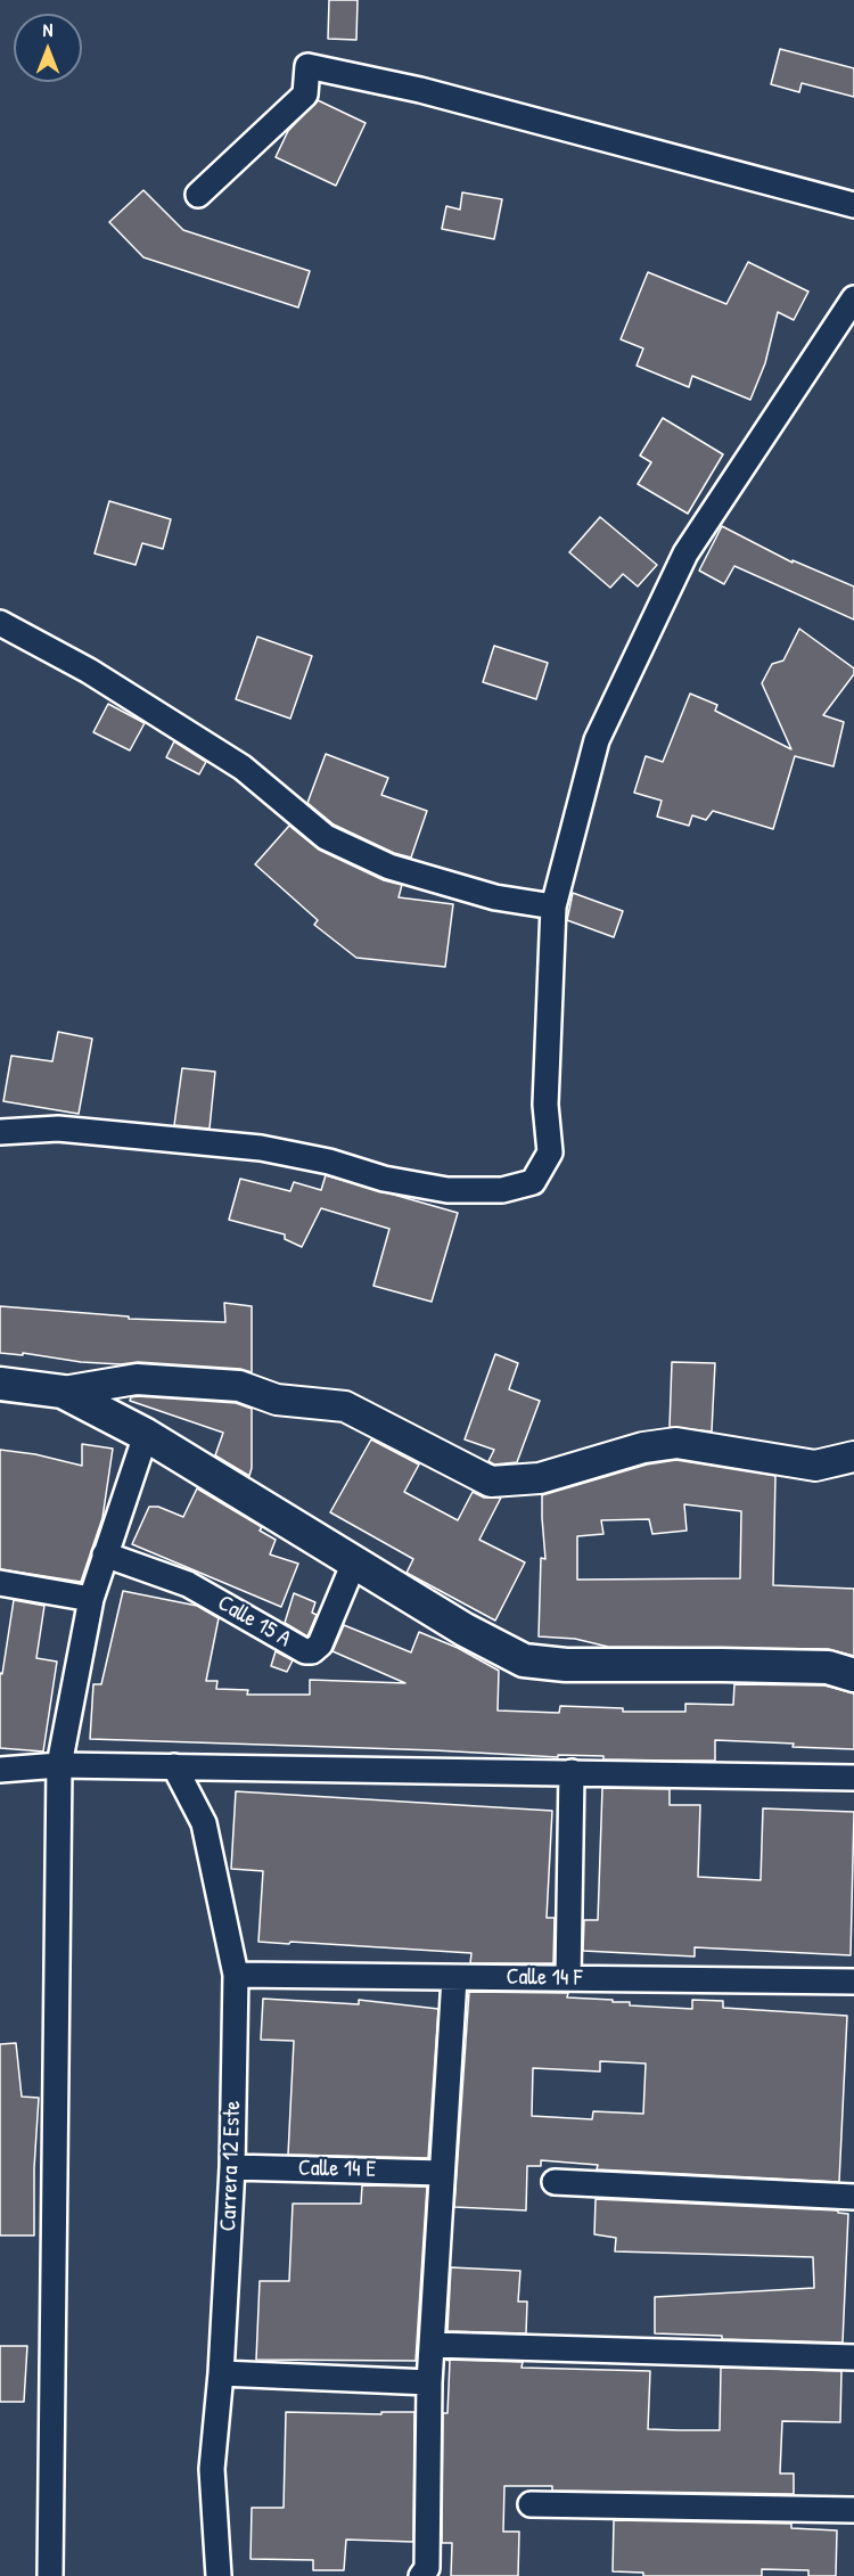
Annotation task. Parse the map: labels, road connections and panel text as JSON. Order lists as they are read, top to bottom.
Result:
{
  "streets": {
    "street": [
      "Calle 15 A",
      "Calle 14 F",
      "Carrera 12 Este",
      "Calle 14 E"
    ]
  },
  "crossings": [
    ["Calle 14 F", "Carrera 12 Este"],
    ["Carrera 12 Este", "Calle 14 E"]
  ],
  "north": "top"
}
